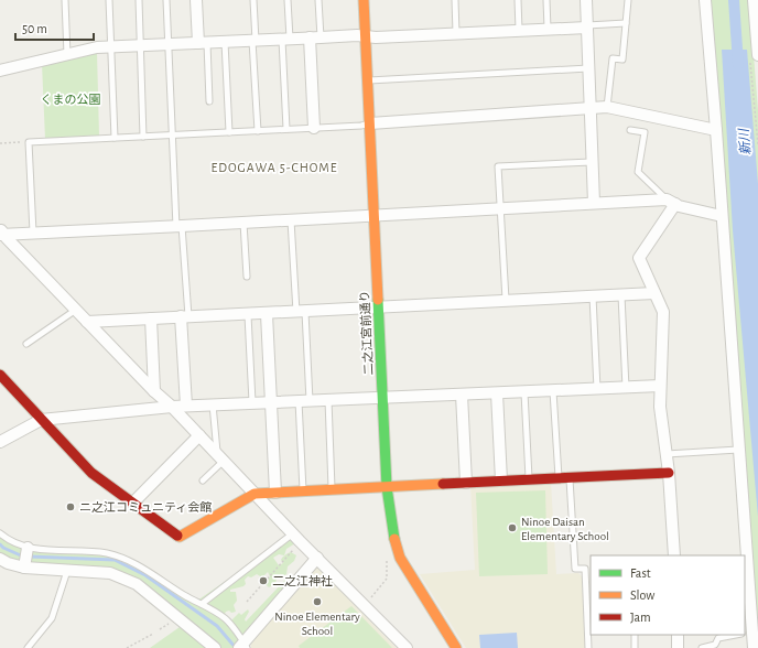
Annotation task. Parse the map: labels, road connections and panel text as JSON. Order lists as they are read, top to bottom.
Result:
{
  "streets": {
    "street": ["二之江宮前通り"]
  },
  "districts": ["EDOGAWA 5-CHOME"],
  "water": ["新川"],
  "parks": ["くまの公園"],
  "places": [
    "ニ之江コミュニティ会館",
    "Ninoe Daisan Elementary School",
    "二之江神社",
    "Ninoe Elementary School"
  ],
  "legend": ["Fast", "Slow", "Jam"],
  "scale_bar": "50 m"
}
